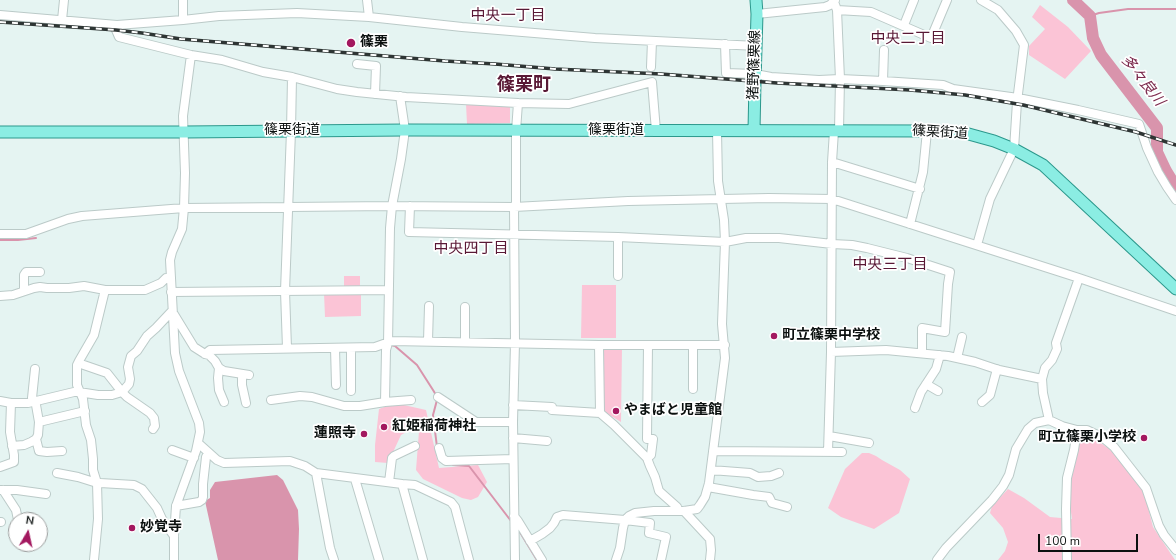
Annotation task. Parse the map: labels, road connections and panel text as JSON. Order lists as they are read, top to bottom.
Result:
{
  "streets": {
    "main road": ["猪野篠栗線", "篠栗街道"]
  },
  "crossings": [
    ["猪野篠栗線", "篠栗街道"]
  ],
  "districts": [
    "中央一丁目",
    "中央二丁目",
    "篠栗町",
    "中央四丁目",
    "中央三丁目"
  ],
  "water": ["多々良川"],
  "places": [
    "篠栗",
    "町立篠栗中学校",
    "やまばと児童館",
    "紅姫稲荷神社",
    "蓮照寺",
    "町立篠栗小学校",
    "妙覚寺"
  ],
  "scale_bar": "100 m",
  "north": "top"
}
